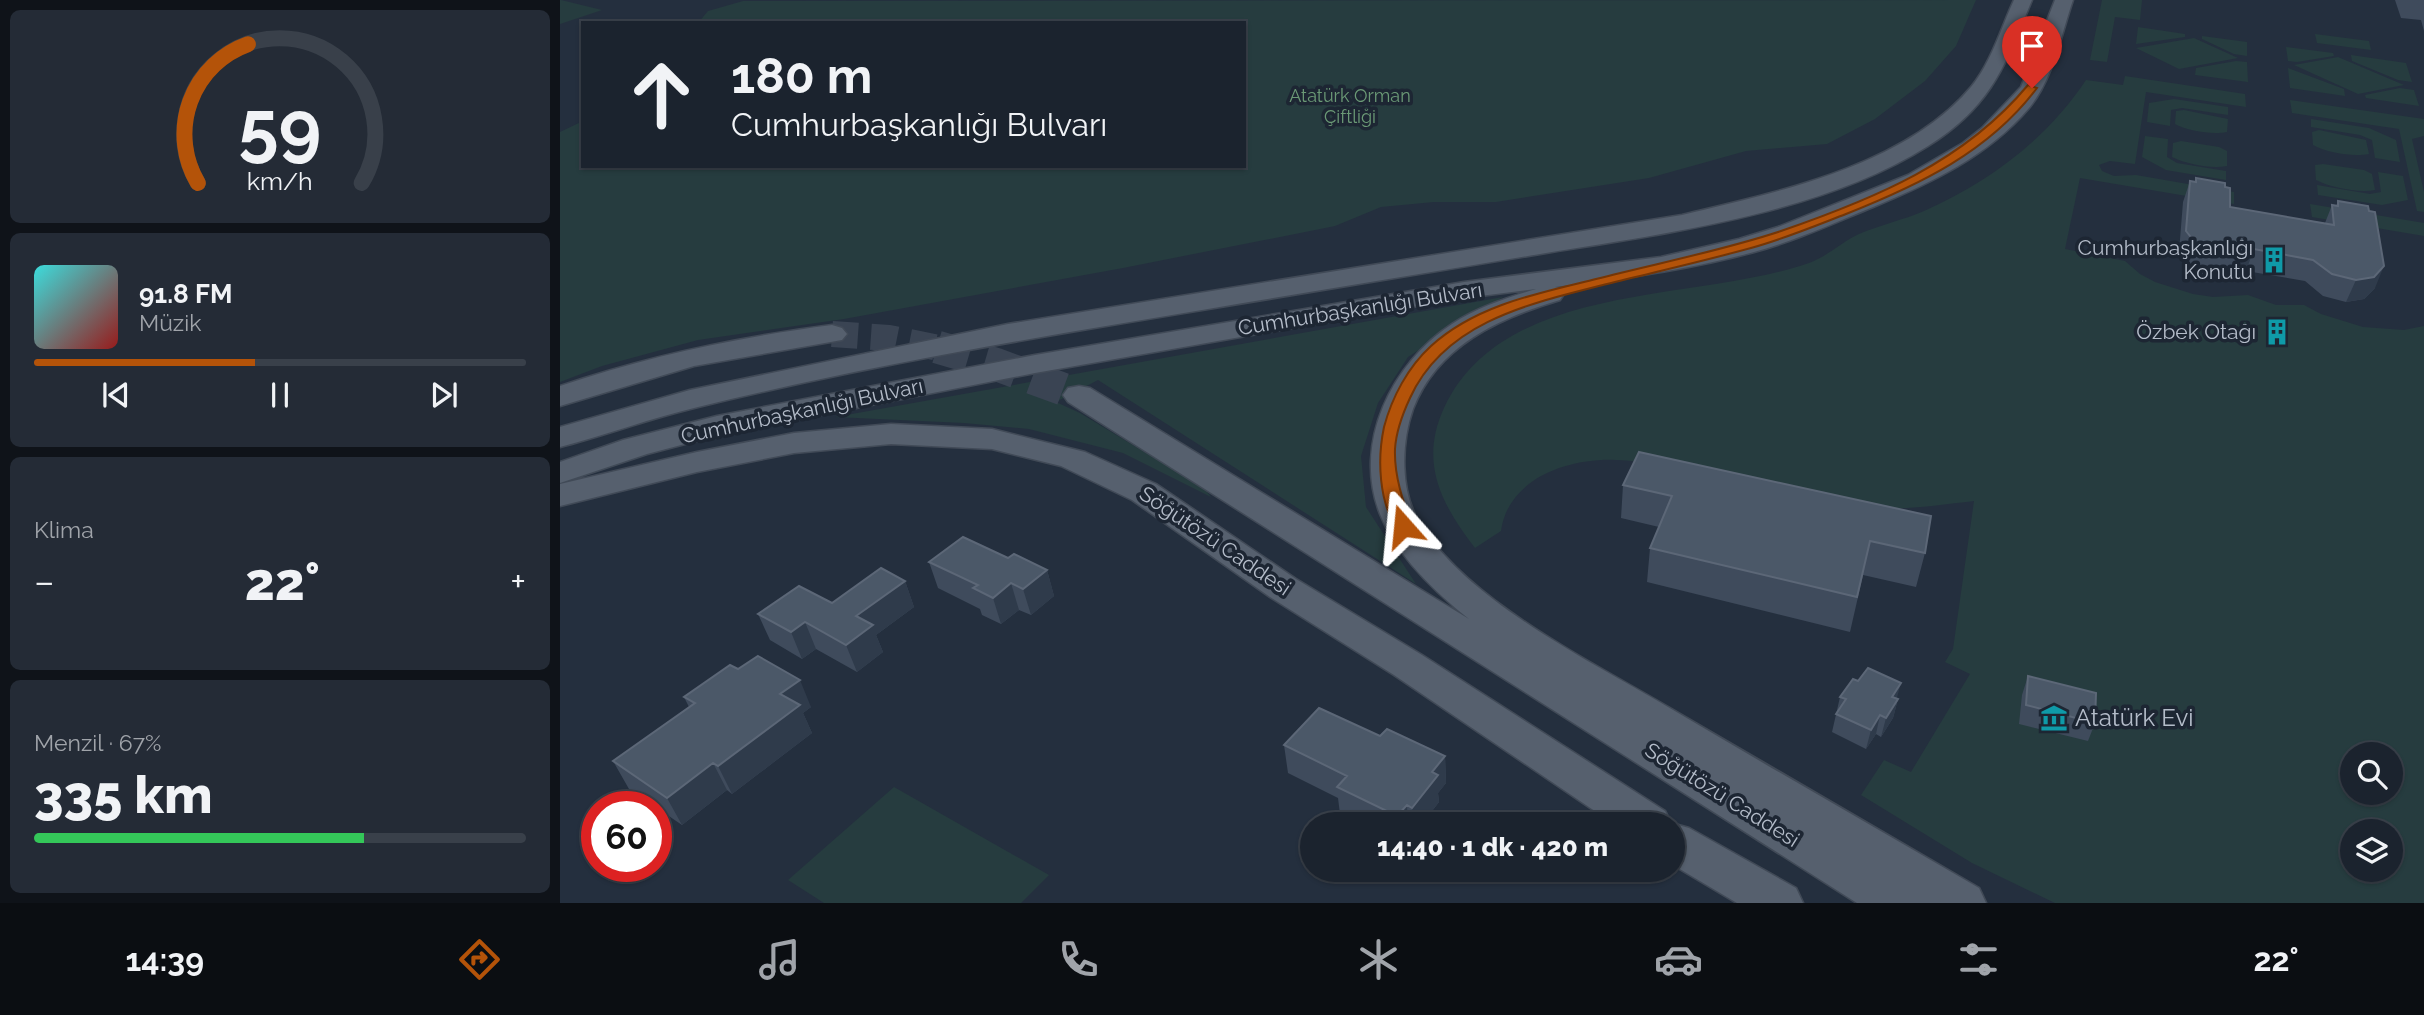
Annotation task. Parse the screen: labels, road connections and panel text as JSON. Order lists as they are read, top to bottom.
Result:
{
  "streets": {
    "main road": ["Cumhurbaşkanlığı Bulvarı", "Söğütözü Caddesi"]
  },
  "parks": ["Atatürk Orman Çiftliği"],
  "places": {
    "building": ["Cumhurbaşkanlığı Konutu", "Özbek Otağı"],
    "museum": ["Atatürk Evi"]
  },
  "page": {
    "turn": ["180 m", "Cumhurbaşkanlığı Bulvarı"],
    "song": ["91.8 FM", "Müzik"],
    "tile": [
      "Klima",
      ["Menzil · 67%", "335 km"]
    ],
    "heat": ["−", "22°", "+"],
    "limit": "60",
    "trip": "14:40 · 1 dk · 420 m",
    "tabs": ["14:39", "22°"],
    "gauge": ["59", "km/h"]
  }
}
